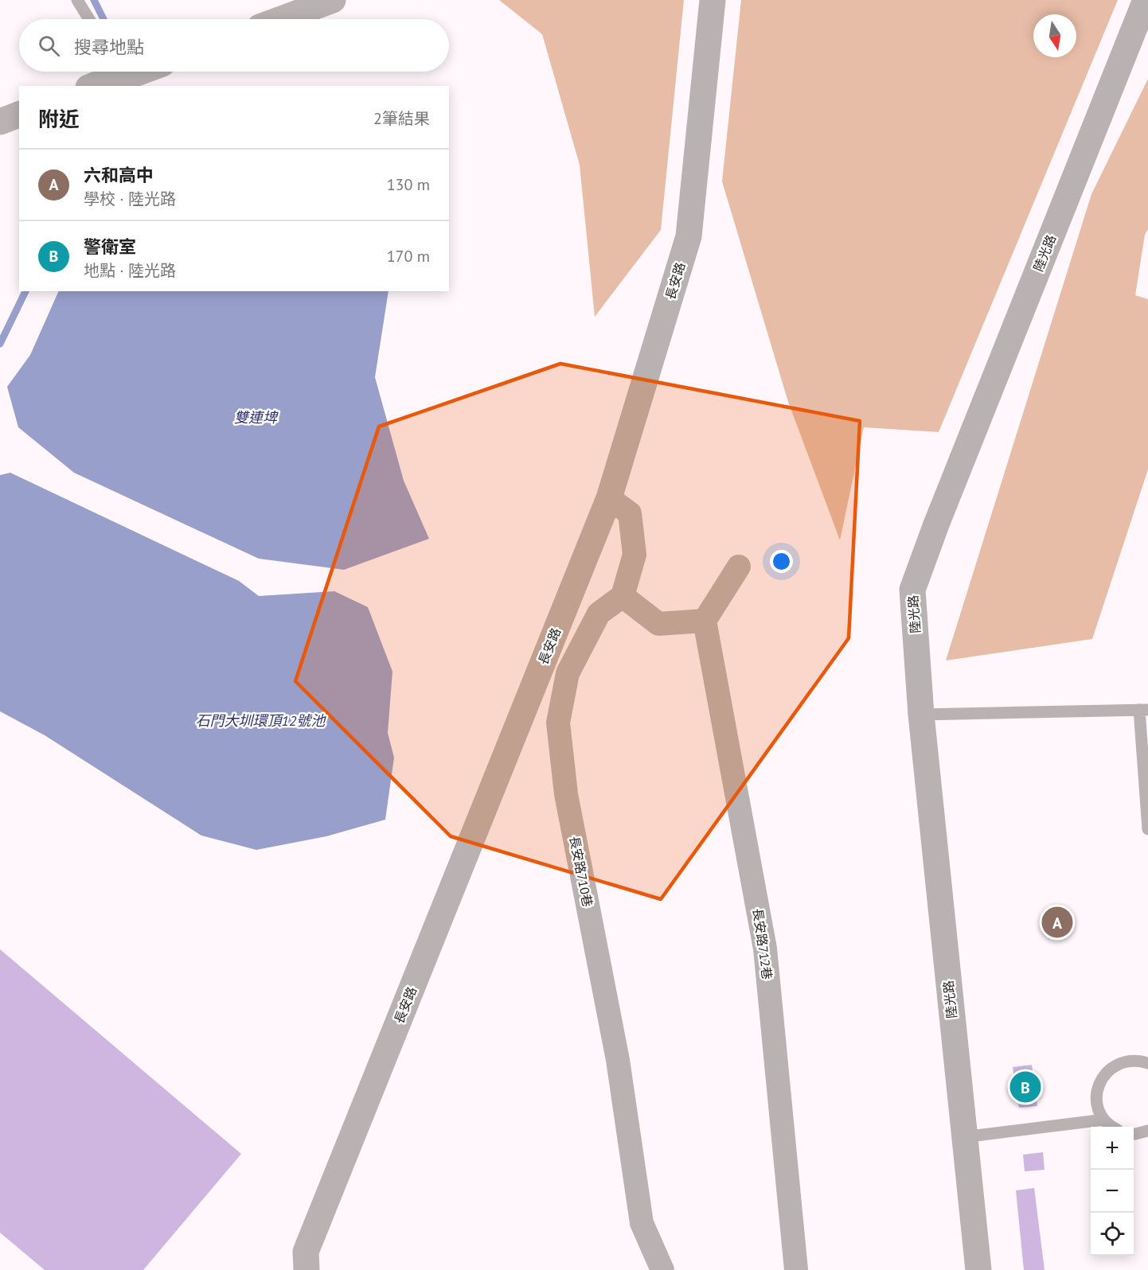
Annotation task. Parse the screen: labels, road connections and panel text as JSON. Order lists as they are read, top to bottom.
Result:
{
  "streets": {
    "street": [
      "陸光路",
      "長安路",
      "長安路710巷",
      "長安路712巷"
    ]
  },
  "water": ["雙連埤", "石門大圳環頂12號池"],
  "north": "bottom",
  "page": {
    "search": "搜尋地點",
    "heading": ["附近", "2筆結果"],
    "list": [
      {
        "mark": "A",
        "name": "六和高中",
        "note": "學校 · 陸光路",
        "value": "130 m"
      },
      {
        "mark": "B",
        "name": "警衛室",
        "note": "地點 · 陸光路",
        "value": "170 m"
      }
    ],
    "pins": ["A", "B"],
    "map_buttons": ["+", "−"]
  }
}
